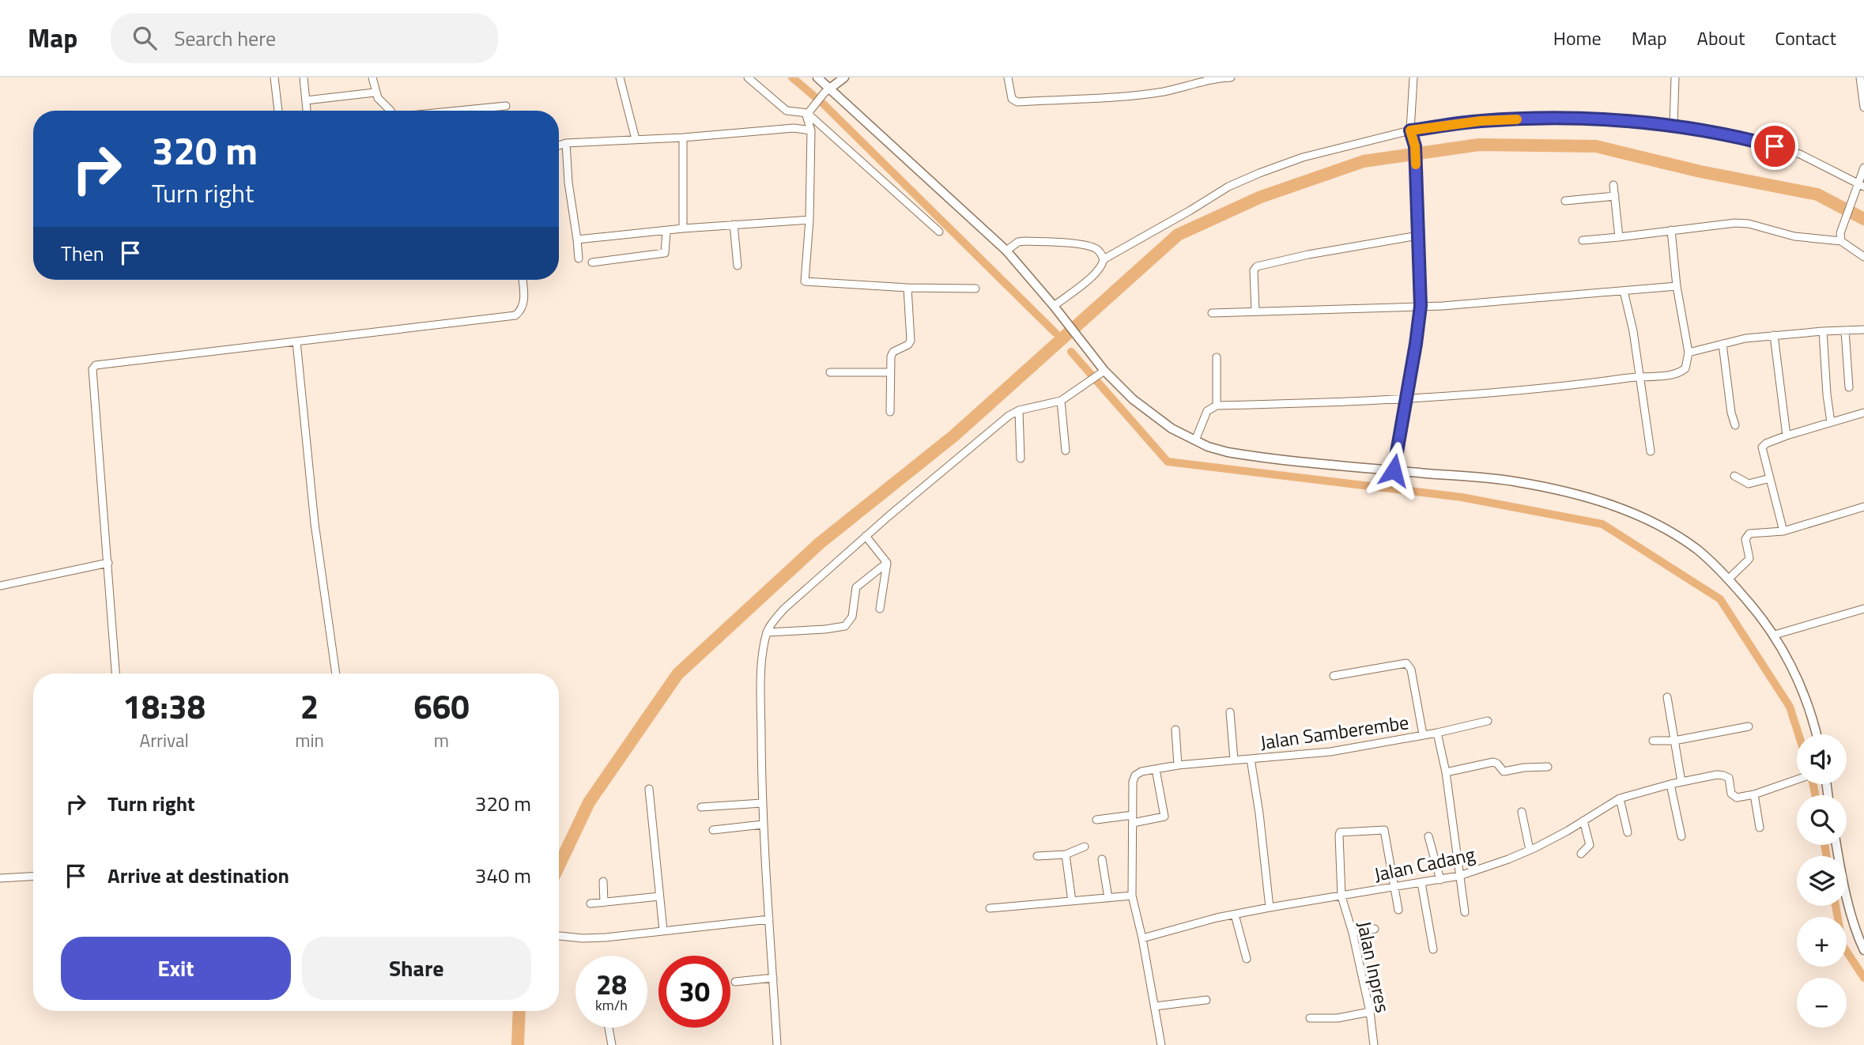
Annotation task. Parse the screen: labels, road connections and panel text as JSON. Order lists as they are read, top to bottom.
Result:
{
  "streets": {
    "street": ["Jalan Samberembe", "Jalan Cadang", "Jalan Inpres"]
  },
  "crossings": [
    ["Jalan Samberembe", "Jalan Cadang"],
    ["Jalan Cadang", "Jalan Inpres"]
  ],
  "page": {
    "header": "Map",
    "search": "Search here",
    "nav": [
      "Home",
      "Map",
      "About",
      "Contact"
    ],
    "turn": ["320 m", "Turn right"],
    "then": "Then",
    "eta": [
      "18:38",
      "Arrival",
      "2",
      "min",
      "660",
      "m"
    ],
    "map_buttons": ["+", "−"],
    "list": [
      {
        "name": "Turn right",
        "value": "320 m"
      },
      {
        "name": "Arrive at destination",
        "value": "340 m"
      }
    ],
    "buttons": ["Exit", "Share"],
    "speed": "28 km/h",
    "limit": "30"
  }
}
